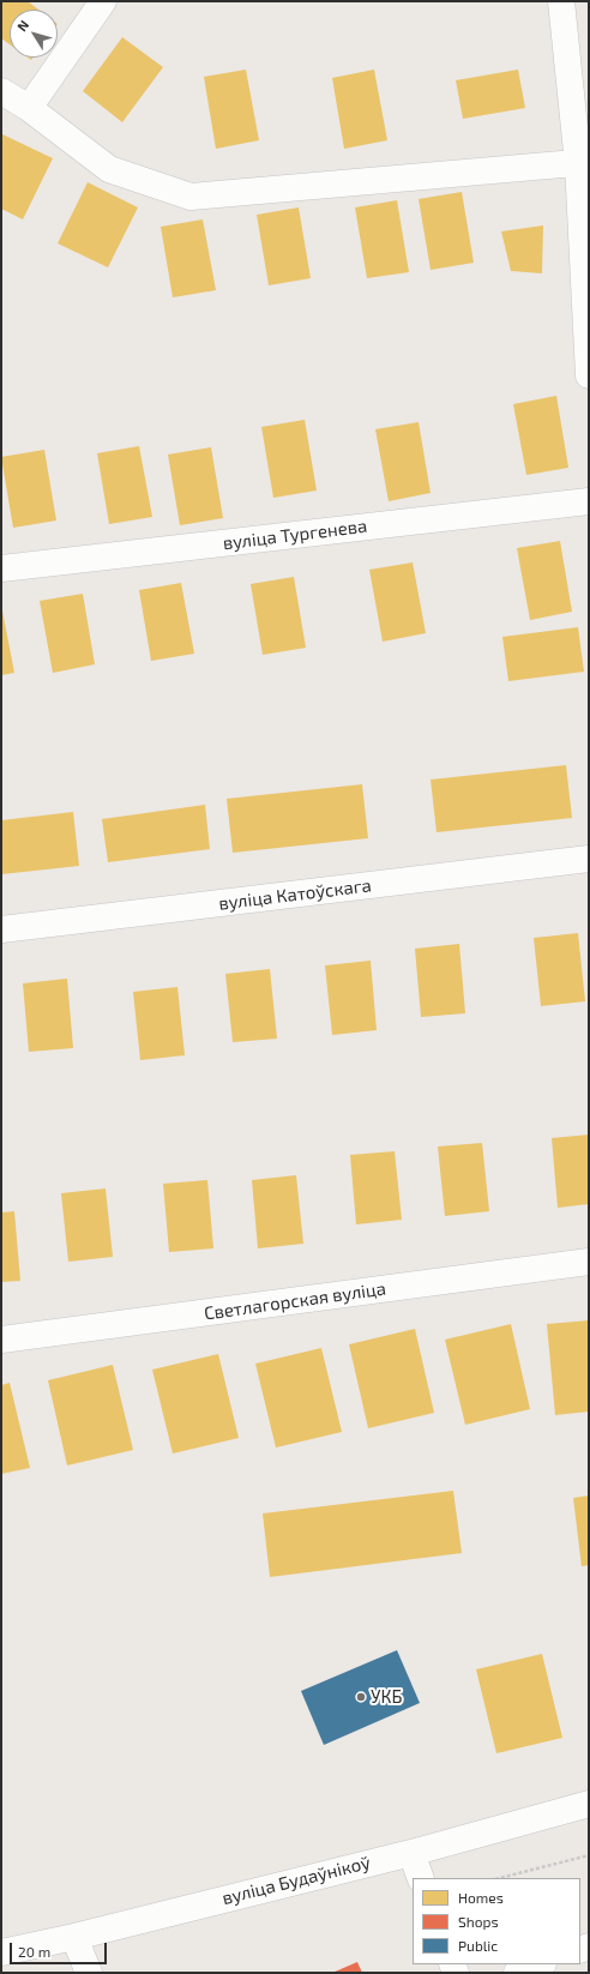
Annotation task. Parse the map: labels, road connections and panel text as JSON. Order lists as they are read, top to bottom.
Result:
{
  "streets": {
    "street": [
      "вуліца Тургенева",
      "вуліца Катоўскага",
      "Светлагорская вуліца",
      "вуліца Будаўнікоў"
    ]
  },
  "places": ["УКБ"],
  "legend": ["Homes", "Shops", "Public"],
  "scale_bar": "20 m",
  "north": "top left"
}
